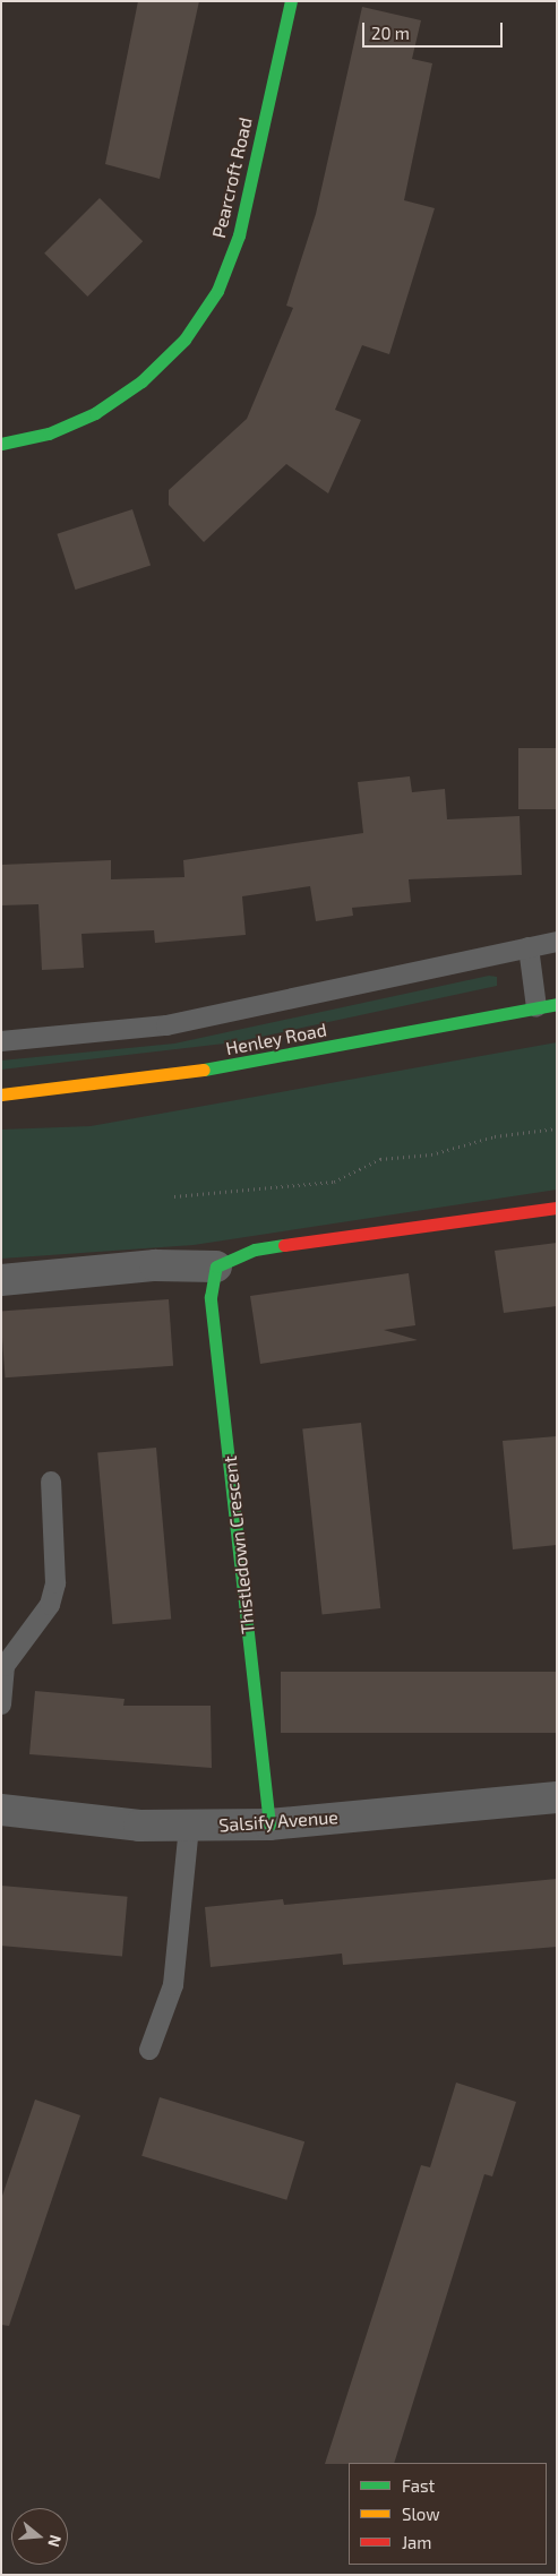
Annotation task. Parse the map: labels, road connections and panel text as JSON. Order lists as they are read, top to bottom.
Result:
{
  "streets": {
    "street": [
      "Pearcroft Road",
      "Henley Road",
      "Thistledown Crescent",
      "Salsify Avenue"
    ]
  },
  "crossings": [
    ["Thistledown Crescent", "Salsify Avenue"]
  ],
  "legend": ["Fast", "Slow", "Jam"],
  "scale_bar": "20 m",
  "north": "right"
}
